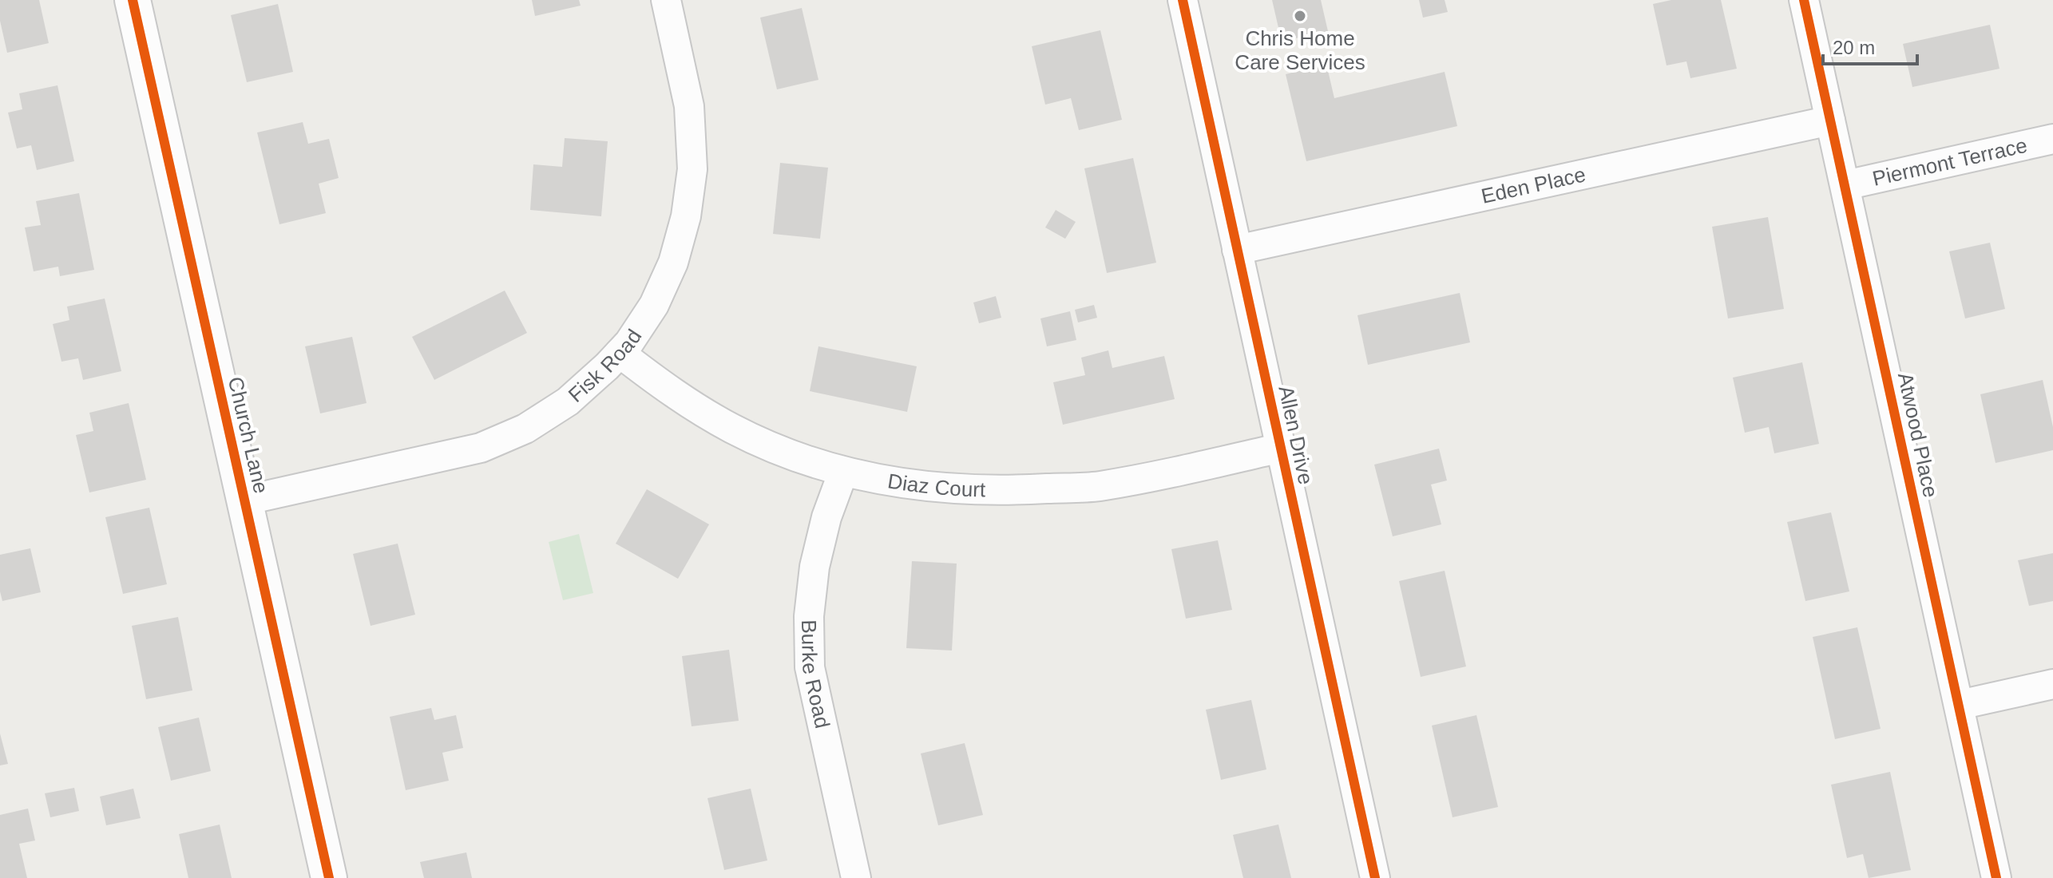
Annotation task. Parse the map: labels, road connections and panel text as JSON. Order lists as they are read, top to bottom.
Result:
{
  "streets": {
    "street": [
      "Piermont Terrace",
      "Eden Place",
      "Fisk Road",
      "Church Lane",
      "Allen Drive",
      "Atwood Place",
      "Diaz Court",
      "Burke Road"
    ]
  },
  "crossings": [
    ["Piermont Terrace", "Atwood Place"],
    ["Eden Place", "Allen Drive"],
    ["Eden Place", "Atwood Place"],
    ["Fisk Road", "Church Lane"],
    ["Fisk Road", "Diaz Court"],
    ["Allen Drive", "Diaz Court"],
    ["Diaz Court", "Burke Road"]
  ],
  "places": ["Chris Home Care Services"],
  "scale_bar": "20 m"
}
